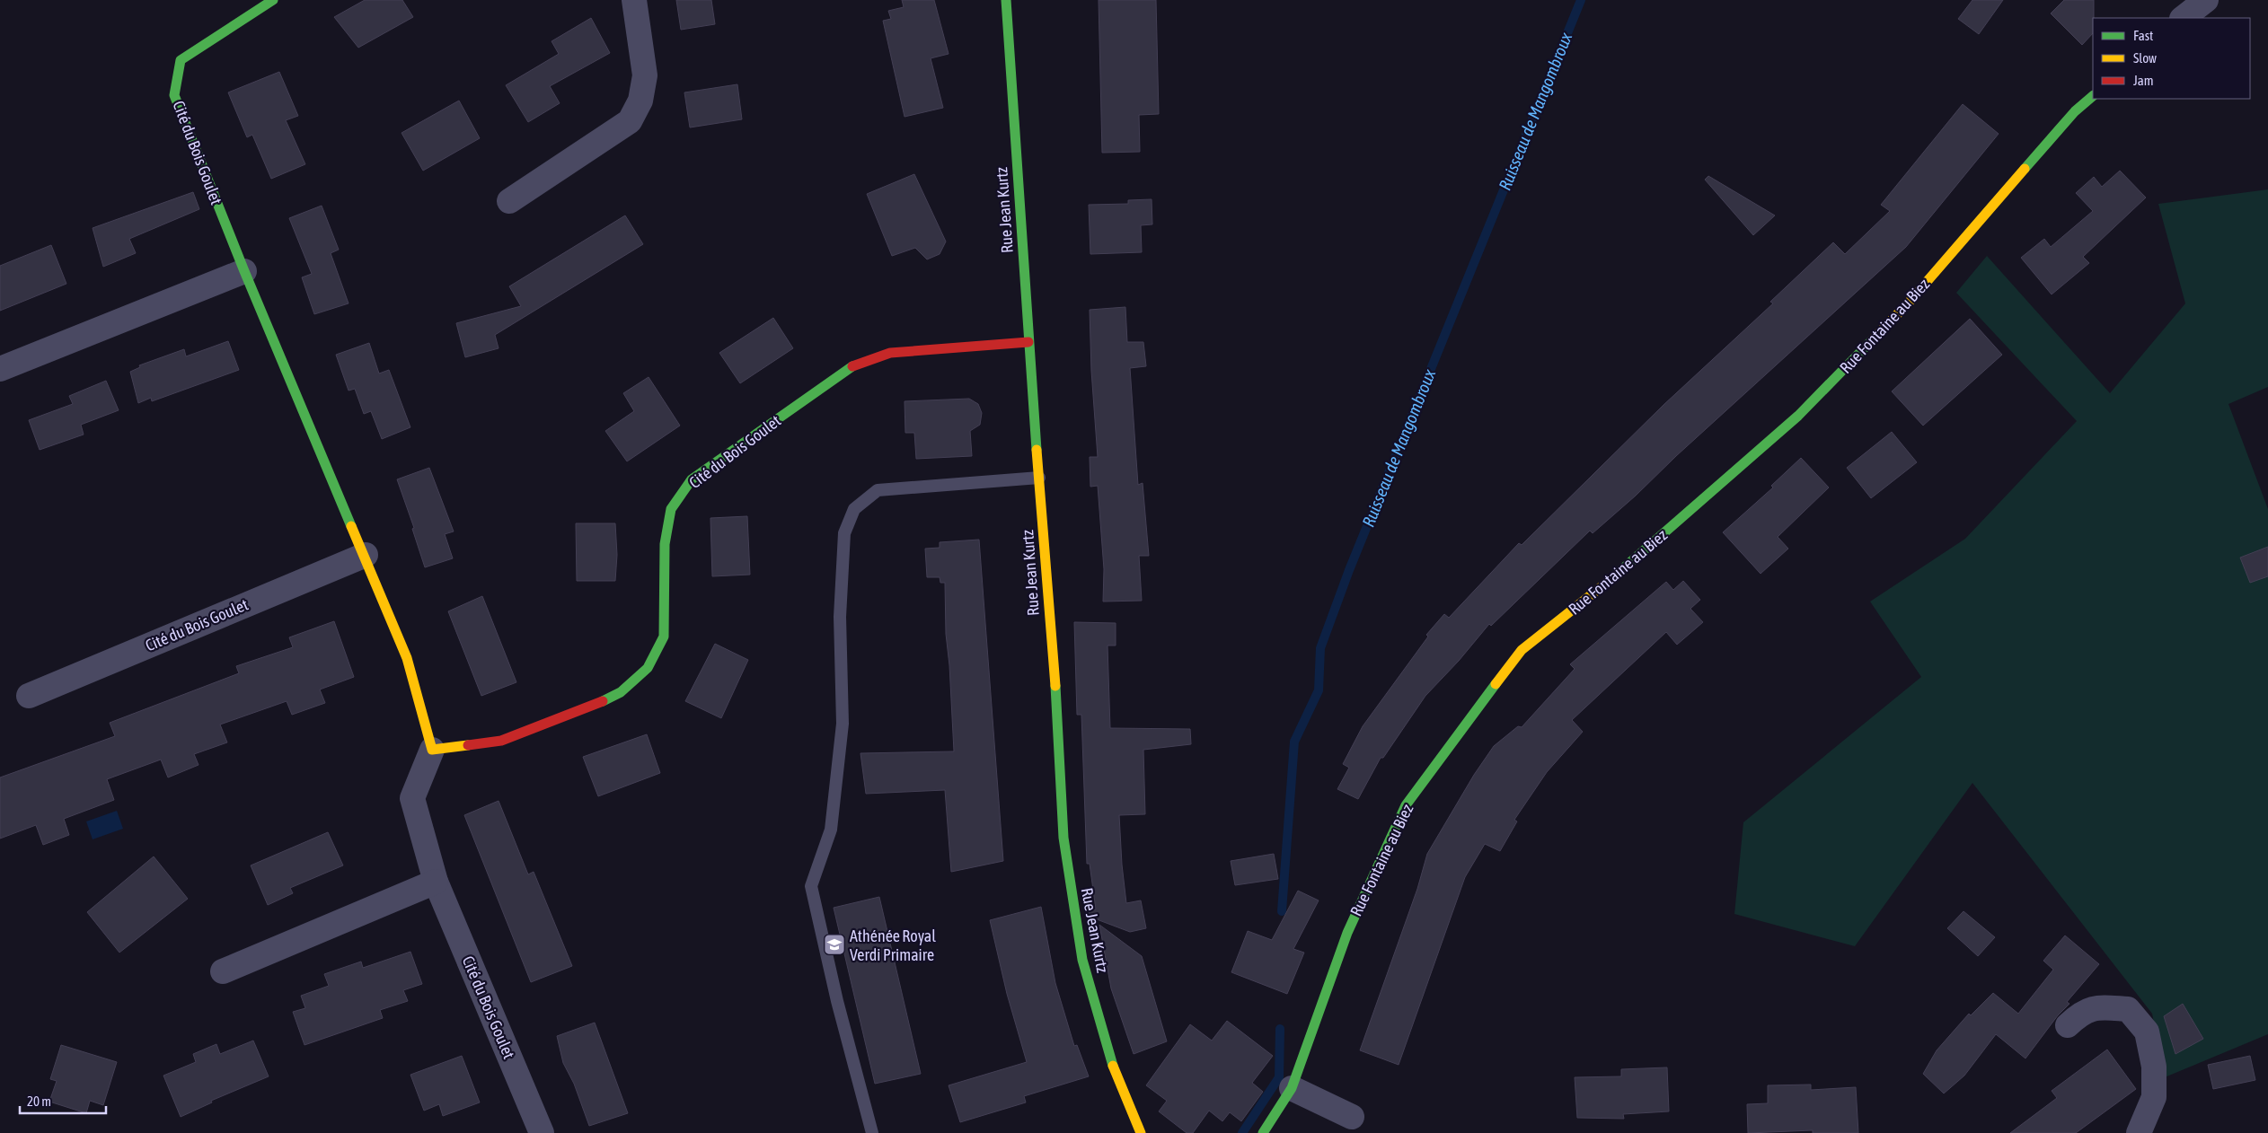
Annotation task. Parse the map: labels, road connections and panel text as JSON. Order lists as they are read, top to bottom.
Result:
{
  "streets": {
    "street": ["Cité du Bois Goulet", "Rue Jean Kurtz", "Rue Fontaine au Biez"]
  },
  "crossings": [
    ["Cité du Bois Goulet", "Rue Jean Kurtz"]
  ],
  "water": ["Ruisseau de Mangombroux"],
  "places": {
    "school or university": ["Athénée Royal Verdi Primaire"]
  },
  "legend": ["Fast", "Slow", "Jam"],
  "scale_bar": "20 m"
}
